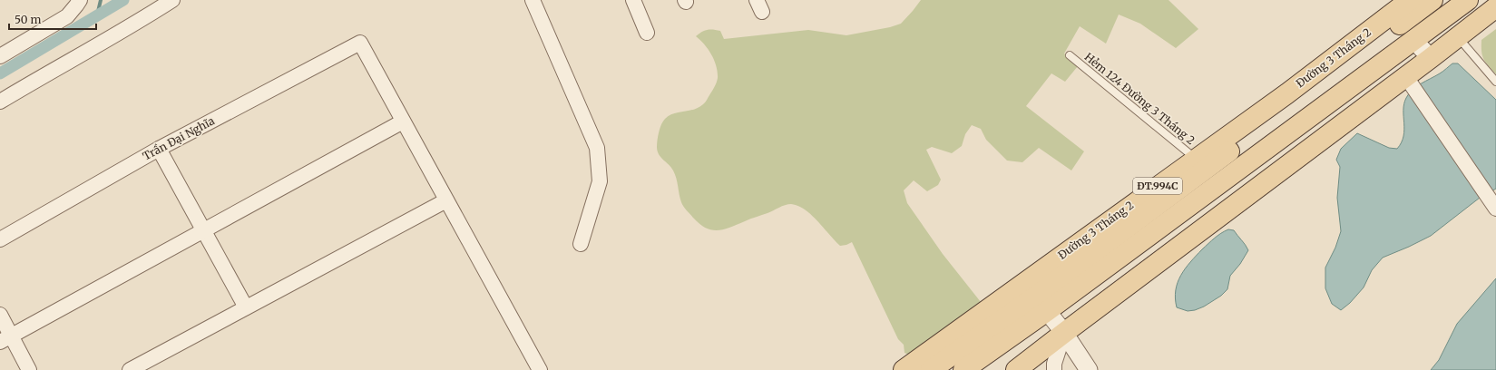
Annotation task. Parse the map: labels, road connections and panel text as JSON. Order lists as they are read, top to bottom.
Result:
{
  "streets": {
    "main road": ["Đường 3 Tháng 2", "ĐT.994C"],
    "street": ["Trần Đại Nghĩa"],
    "lane": ["Hẻm 124 Đường 3 Tháng 2"]
  },
  "crossings": [
    ["Đường 3 Tháng 2", "Hẻm 124 Đường 3 Tháng 2"]
  ],
  "scale_bar": "50 m"
}
